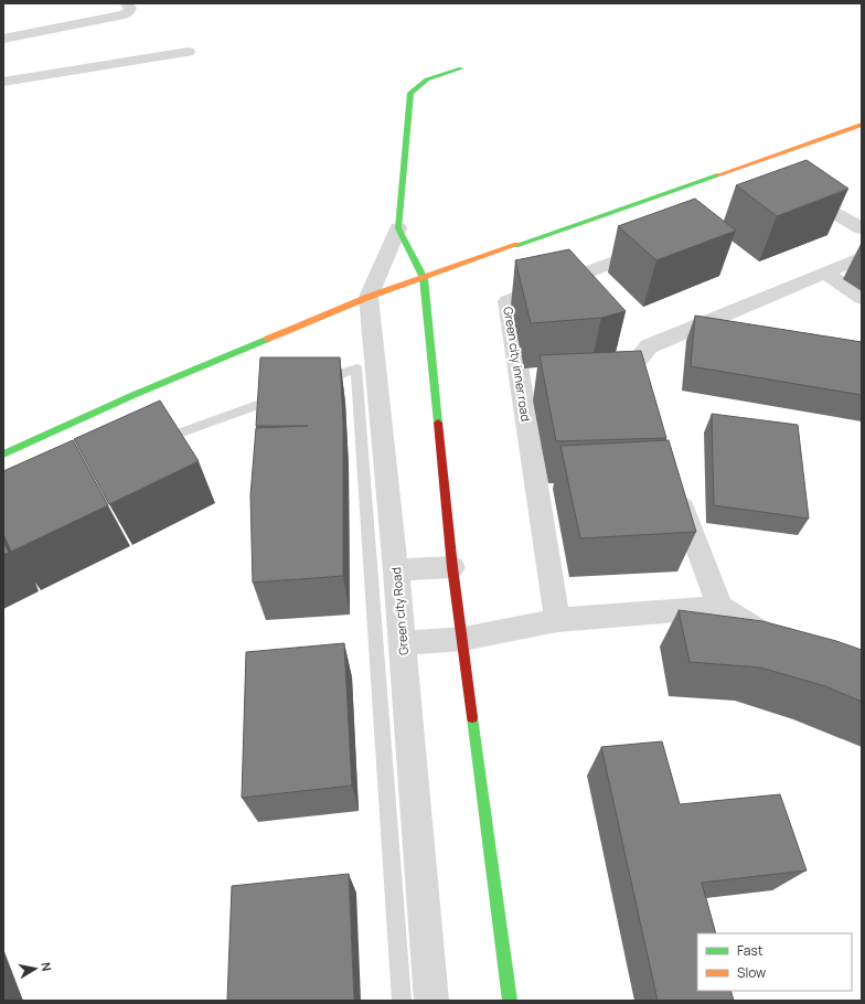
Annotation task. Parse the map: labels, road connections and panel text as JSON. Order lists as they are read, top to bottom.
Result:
{
  "streets": {
    "street": ["Green city inner road", "Green city Road"]
  },
  "legend": ["Fast", "Slow"],
  "north": "right"
}
